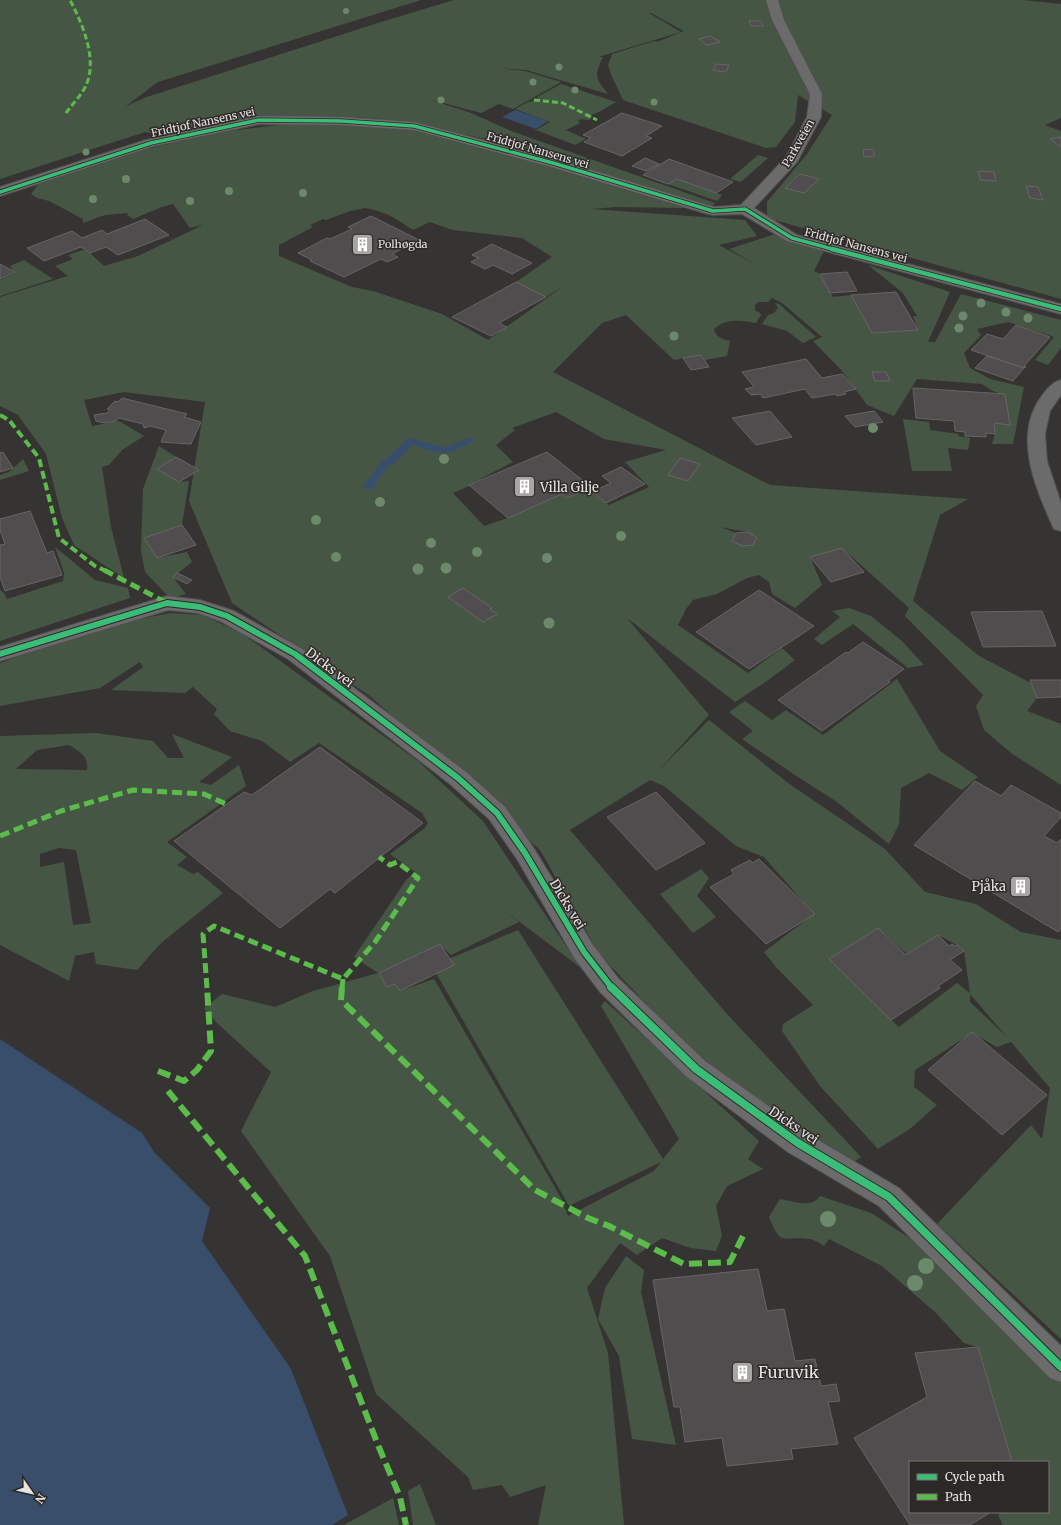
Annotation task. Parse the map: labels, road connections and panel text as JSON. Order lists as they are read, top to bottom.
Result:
{
  "streets": {
    "street": ["Fridtjof Nansens vei", "Parkveien", "Dicks vei"]
  },
  "crossings": [
    ["Fridtjof Nansens vei", "Parkveien"]
  ],
  "places": {
    "building": [
      "Polhøgda",
      "Villa Gilje",
      "Pjåka",
      "Furuvik"
    ]
  },
  "legend": ["Cycle path", "Path"],
  "north": "bottom right"
}
